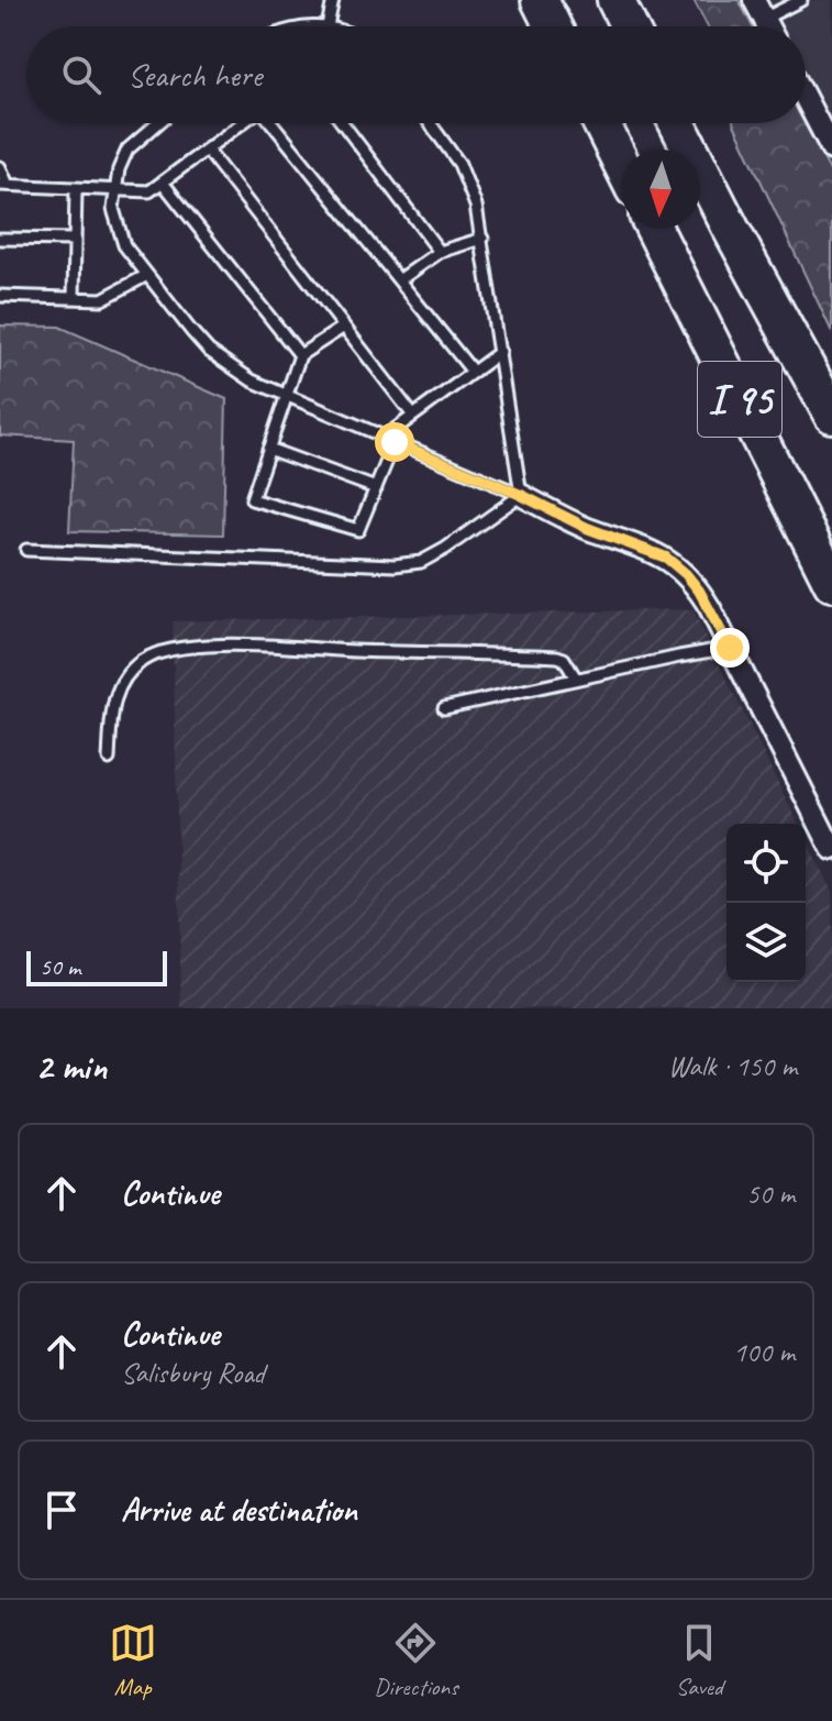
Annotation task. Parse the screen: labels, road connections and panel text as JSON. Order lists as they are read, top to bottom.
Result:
{
  "streets": {
    "highway": ["I 95"]
  },
  "scale_bar": "50 m",
  "north": "bottom",
  "page": {
    "search": "Search here",
    "scale": "50 m",
    "heading": ["2 min", "Walk · 150 m"],
    "list": [
      ["Continue", "50 m"],
      ["Continue", "Salisbury Road", "100 m"],
      "Arrive at destination"
    ],
    "nav": ["Map", "Directions", "Saved"]
  }
}
